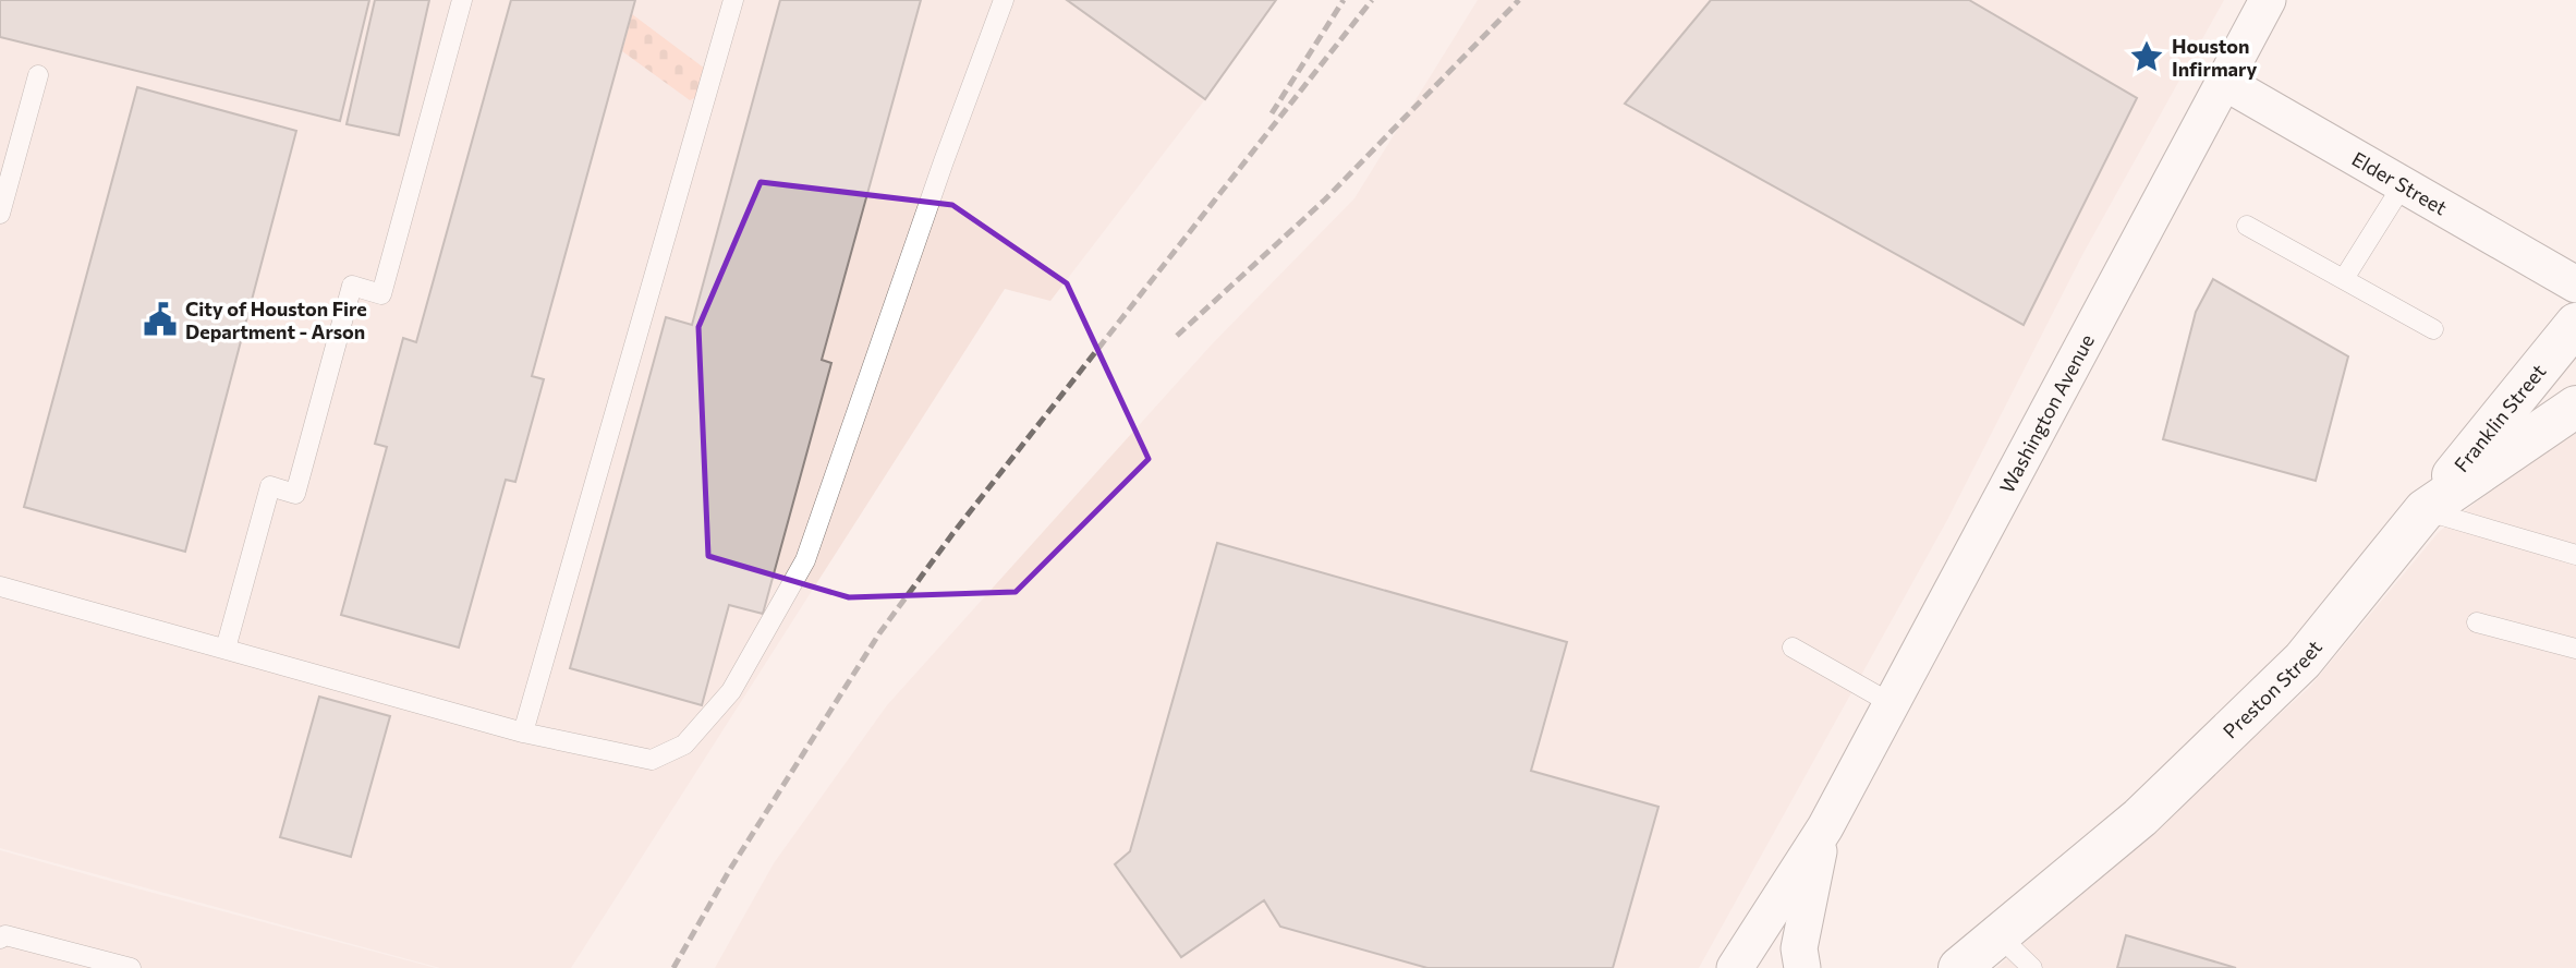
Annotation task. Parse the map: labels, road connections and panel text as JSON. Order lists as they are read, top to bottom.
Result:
{
  "streets": {
    "main road": ["Franklin Street", "Preston Street"],
    "street": ["Elder Street", "Washington Avenue"]
  },
  "crossings": [
    ["Elder Street", "Washington Avenue"],
    ["Franklin Street", "Preston Street"]
  ],
  "places": {
    "place": ["Houston Infirmary"],
    "public building": ["City of Houston Fire Department - Arson"]
  }
}
